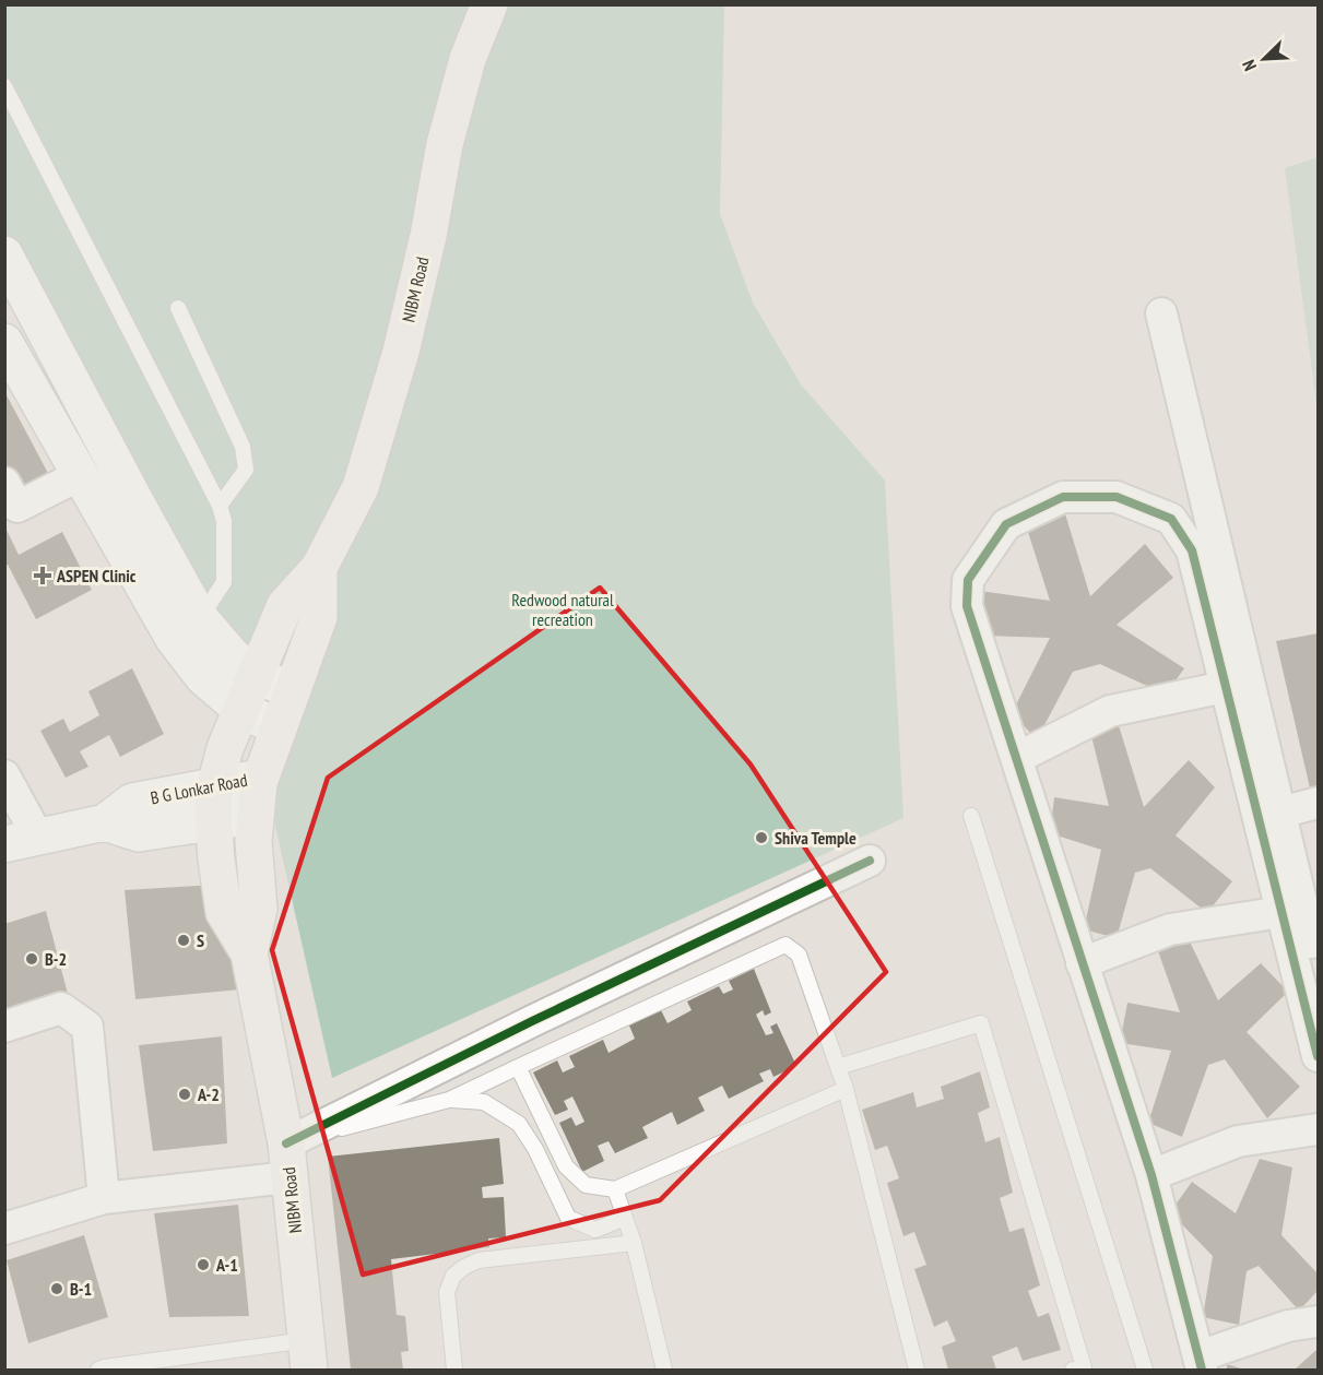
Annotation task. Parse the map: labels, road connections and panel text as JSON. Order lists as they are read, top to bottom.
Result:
{
  "streets": {
    "main road": ["NIBM Road"],
    "street": ["B G Lonkar Road"]
  },
  "crossings": [
    ["NIBM Road", "B G Lonkar Road"]
  ],
  "parks": ["Redwood natural recreation"],
  "places": {
    "health": ["ASPEN Clinic"],
    "other": [
      "Shiva Temple",
      "S",
      "B-2",
      "A-2",
      "A-1",
      "B-1"
    ]
  },
  "north": "bottom left"
}
